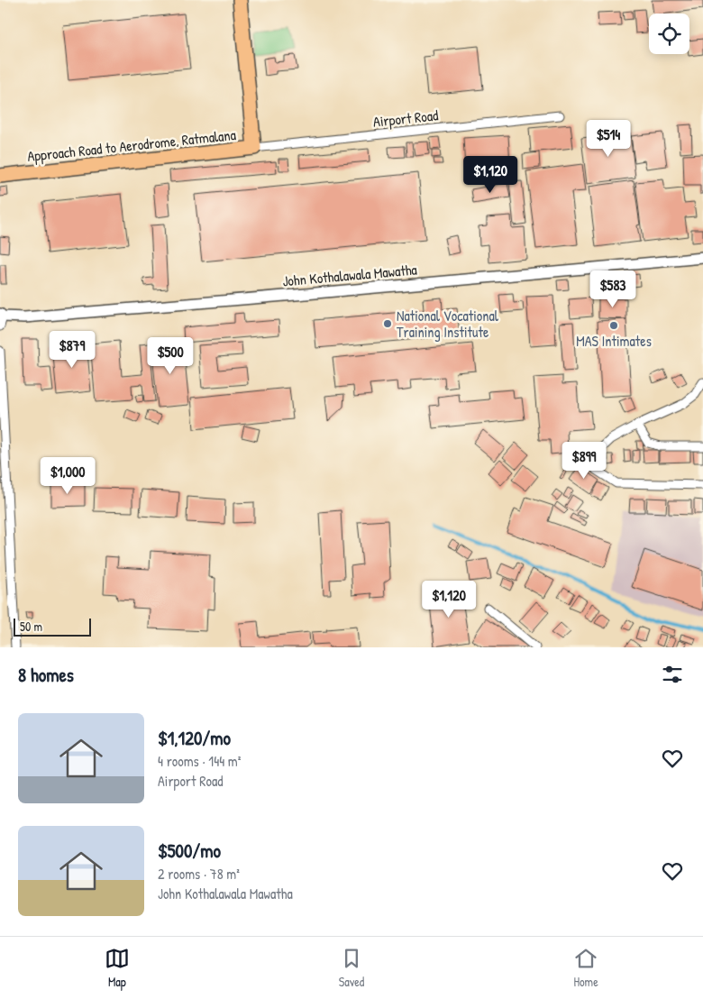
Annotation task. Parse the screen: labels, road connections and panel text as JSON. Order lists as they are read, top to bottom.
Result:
{
  "streets": {
    "main road": ["Approach Road to Aerodrome, Ratmalana"],
    "street": ["Airport Road", "John Kothalawala Mawatha"]
  },
  "crossings": [
    ["Airport Road", "Approach Road to Aerodrome, Ratmalana"]
  ],
  "places": ["National Vocational Training Institute", "MAS Intimates"],
  "scale_bar": "50 m",
  "page": {
    "price": [
      "$514",
      "$1,120",
      "$583",
      "$879",
      "$500",
      "$899",
      "$1,000",
      "$1,120"
    ],
    "scale": "50 m",
    "heading": "8 homes",
    "list": [
      {
        "name": "$1,120/mo",
        "note": "4 rooms · 144 m² · Airport Road"
      },
      {
        "name": "$500/mo",
        "note": "2 rooms · 78 m² · John Kothalawala Mawatha"
      }
    ],
    "tabs": ["Map", "Saved", "Home"]
  }
}
